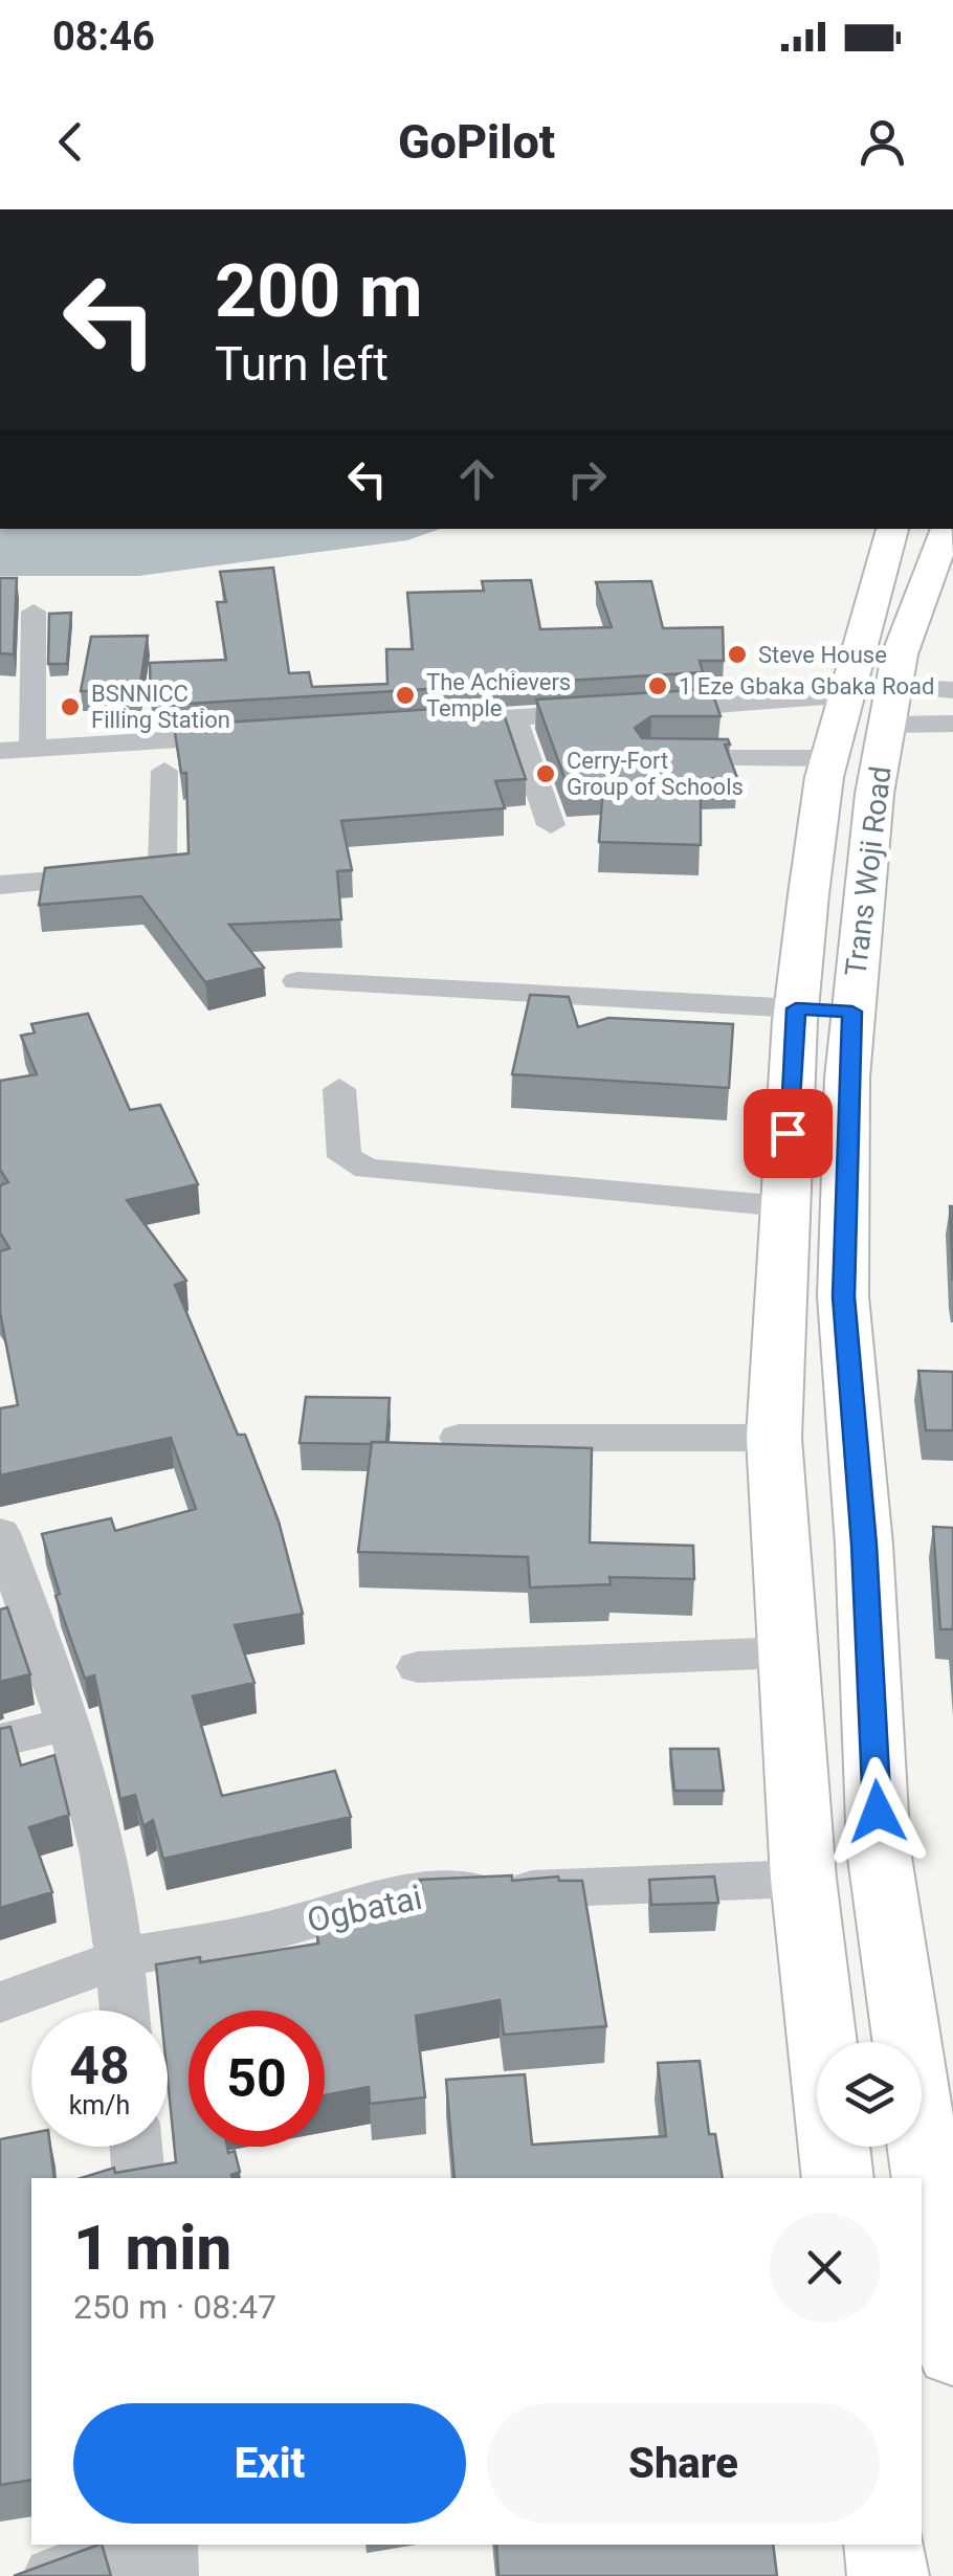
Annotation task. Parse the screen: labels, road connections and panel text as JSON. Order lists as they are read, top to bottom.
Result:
{
  "streets": {
    "main road": ["Trans Woji Road"],
    "street": ["Ogbatai"]
  },
  "crossings": [
    ["Trans Woji Road", "Ogbatai"]
  ],
  "places": [
    "Steve House",
    "1 Eze Gbaka Gbaka Road",
    "The Achievers Temple",
    "BSNNICC Filling Station",
    "Cerry-Fort Group of Schools"
  ],
  "page": {
    "status": "08:46",
    "header": "GoPilot",
    "turn": ["200 m", "Turn left"],
    "speed": "48 km/h",
    "limit": "50",
    "heading": ["1 min", "250 m · 08:47"],
    "buttons": ["Exit", "Share"]
  }
}
